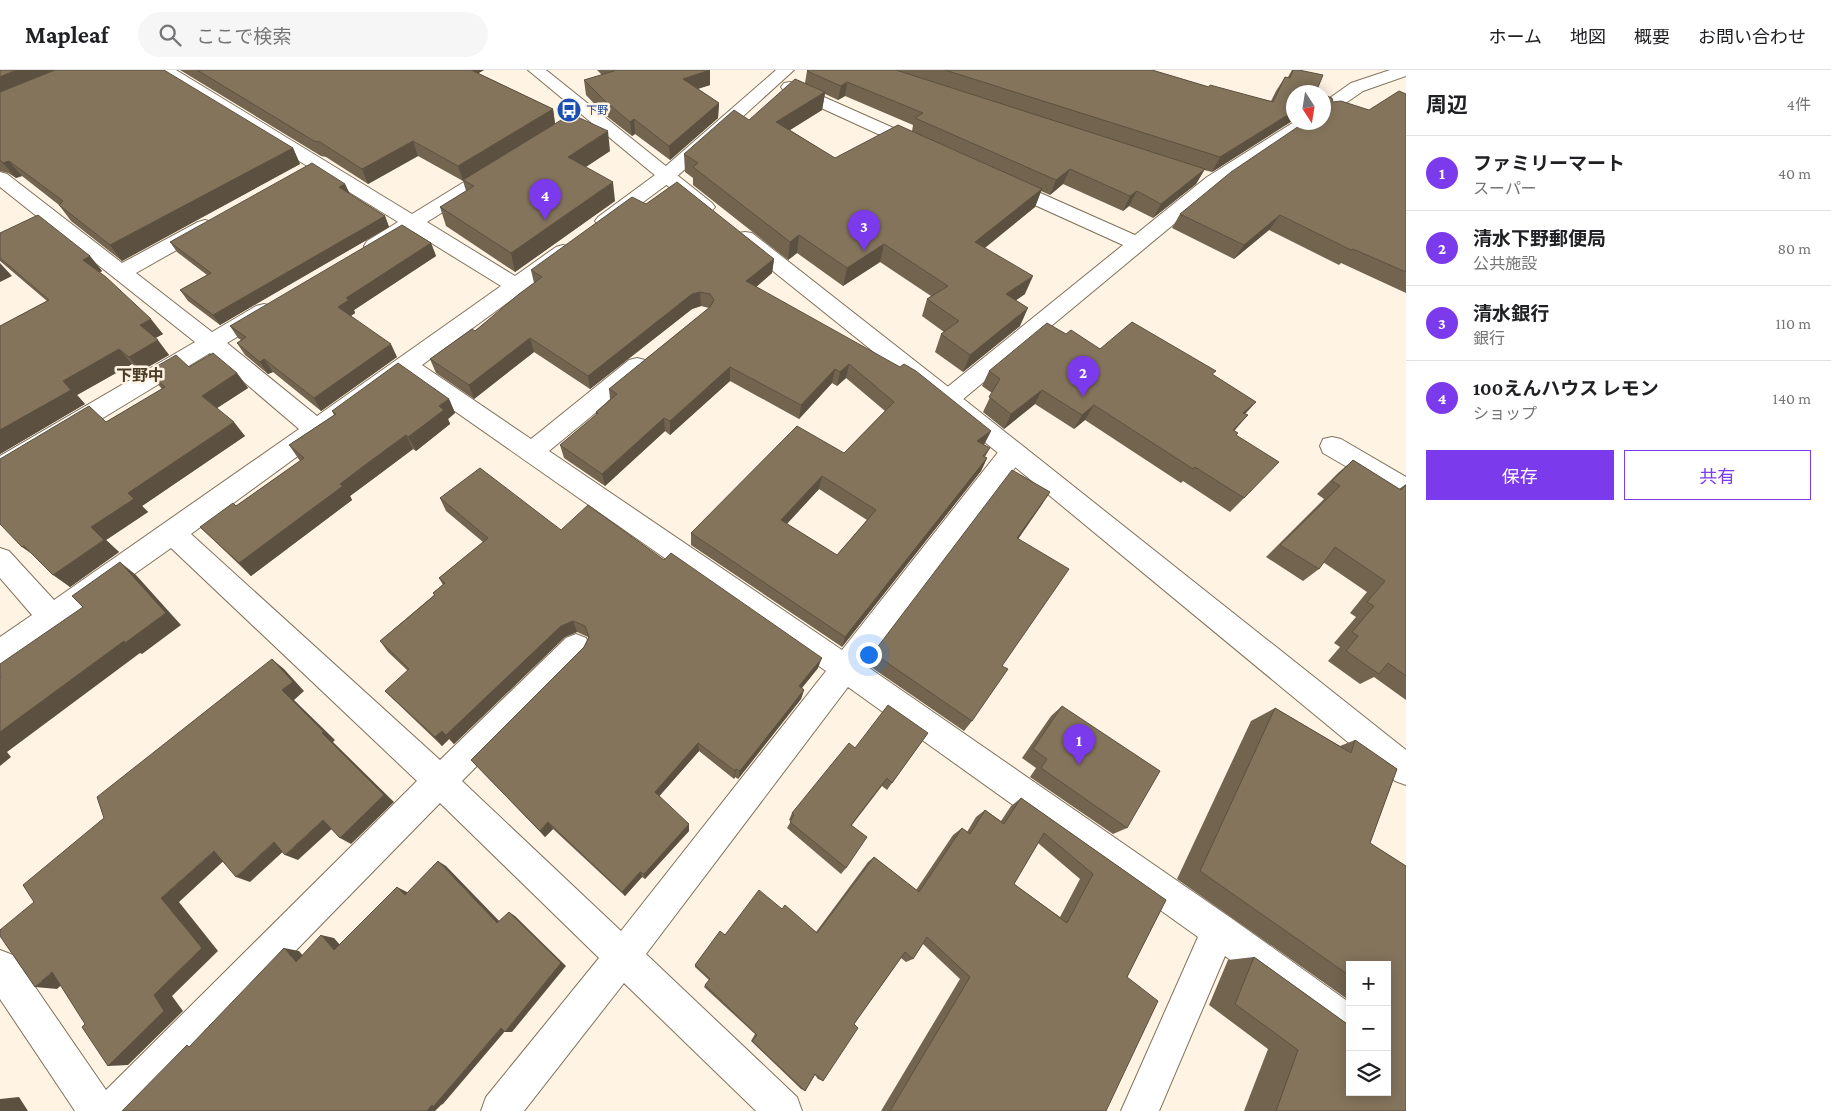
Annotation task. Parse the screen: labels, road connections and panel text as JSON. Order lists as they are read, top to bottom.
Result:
{
  "districts": ["下野中"],
  "places": {
    "bus stop": ["下野"]
  },
  "north": "bottom",
  "page": {
    "header": "Mapleaf",
    "search": "ここで検索",
    "nav": [
      "ホーム",
      "地図",
      "概要",
      "お問い合わせ"
    ],
    "heading": ["周辺", "4件"],
    "list": [
      {
        "mark": "1",
        "name": "ファミリーマート",
        "note": "スーパー",
        "value": "40 m"
      },
      {
        "mark": "2",
        "name": "清水下野郵便局",
        "note": "公共施設",
        "value": "80 m"
      },
      {
        "mark": "3",
        "name": "清水銀行",
        "note": "銀行",
        "value": "110 m"
      },
      {
        "mark": "4",
        "name": "100えんハウス レモン",
        "note": "ショップ",
        "value": "140 m"
      }
    ],
    "pins": [
      "4",
      "3",
      "2",
      "1"
    ],
    "buttons": ["保存", "共有"],
    "map_buttons": ["+", "−"]
  }
}
